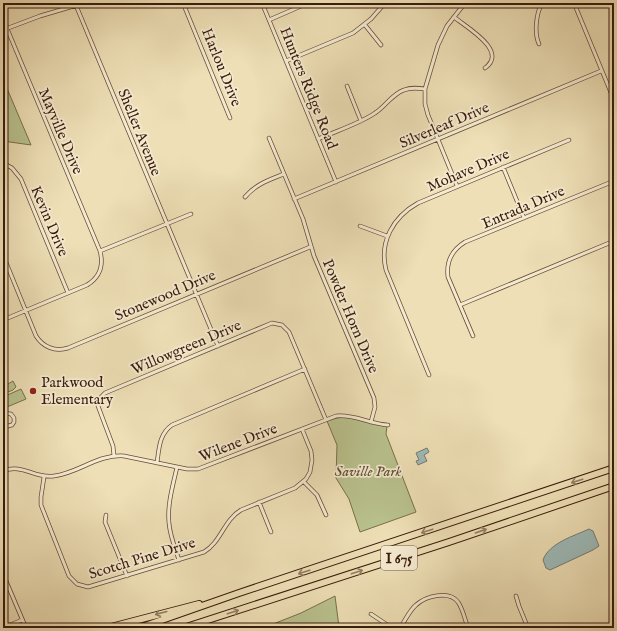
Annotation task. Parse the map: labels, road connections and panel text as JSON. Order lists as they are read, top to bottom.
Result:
{
  "streets": {
    "highway": ["I 675"],
    "street": [
      "Harlou Drive",
      "Hunters Ridge Road",
      "Silverleaf Drive",
      "Mayville Drive",
      "Sheller Avenue",
      "Mohave Drive",
      "Entrada Drive",
      "Kevin Drive",
      "Stonewood Drive",
      "Powder Horn Drive",
      "Willowgreen Drive",
      "Wilene Drive",
      "Scotch Pine Drive"
    ]
  },
  "crossings": [
    ["Hunters Ridge Road", "Silverleaf Drive"],
    ["Silverleaf Drive", "Powder Horn Drive"],
    ["Sheller Avenue", "Stonewood Drive"],
    ["Sheller Avenue", "Willowgreen Drive"],
    ["Stonewood Drive", "Powder Horn Drive"],
    ["Powder Horn Drive", "Wilene Drive"],
    ["Willowgreen Drive", "Wilene Drive"],
    ["Wilene Drive", "Scotch Pine Drive"]
  ],
  "parks": ["Saville Park"],
  "places": ["Parkwood Elementary"]
}
